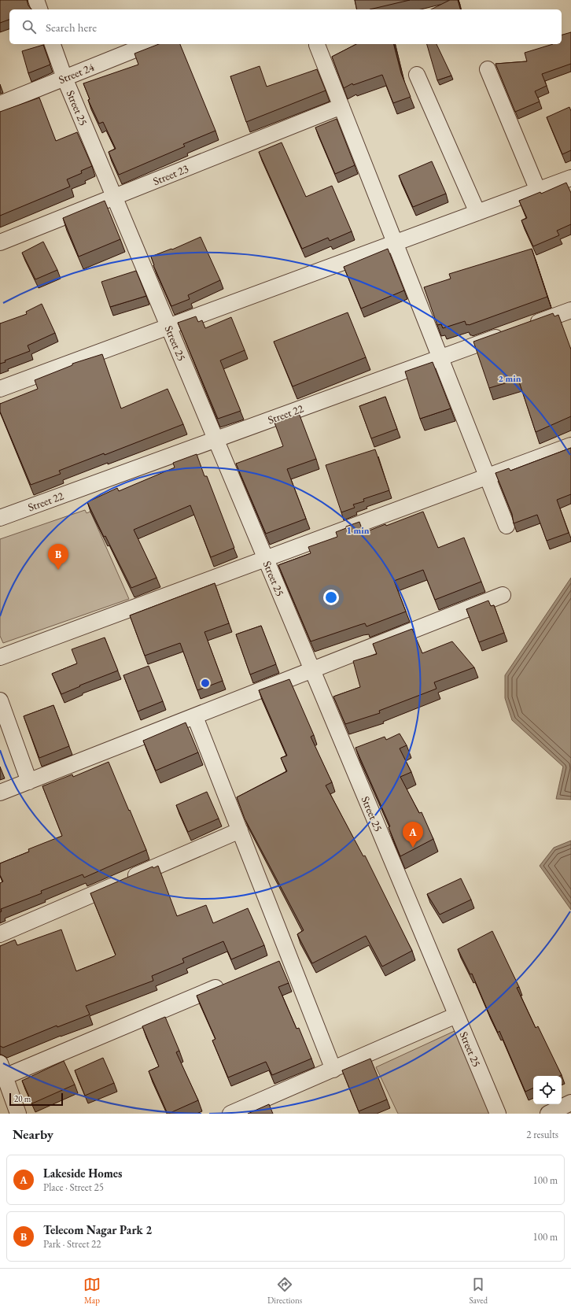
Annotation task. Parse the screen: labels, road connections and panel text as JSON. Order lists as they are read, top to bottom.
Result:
{
  "streets": {
    "street": [
      "Street 24",
      "Street 25",
      "Street 23",
      "Street 22"
    ]
  },
  "crossings": [
    ["Street 24", "Street 25"],
    ["Street 25", "Street 23"],
    ["Street 25", "Street 22"]
  ],
  "scale_bar": "20 m",
  "page": {
    "search": "Search here",
    "pins": ["B", "A"],
    "scale": "20 m",
    "heading": ["Nearby", "2 results"],
    "list": [
      {
        "mark": "A",
        "name": "Lakeside Homes",
        "note": "Place · Street 25",
        "value": "100 m"
      },
      {
        "mark": "B",
        "name": "Telecom Nagar Park 2",
        "note": "Park · Street 22",
        "value": "100 m"
      }
    ],
    "nav": ["Map", "Directions", "Saved"]
  },
  "rings": ["2 min", "1 min"]
}
